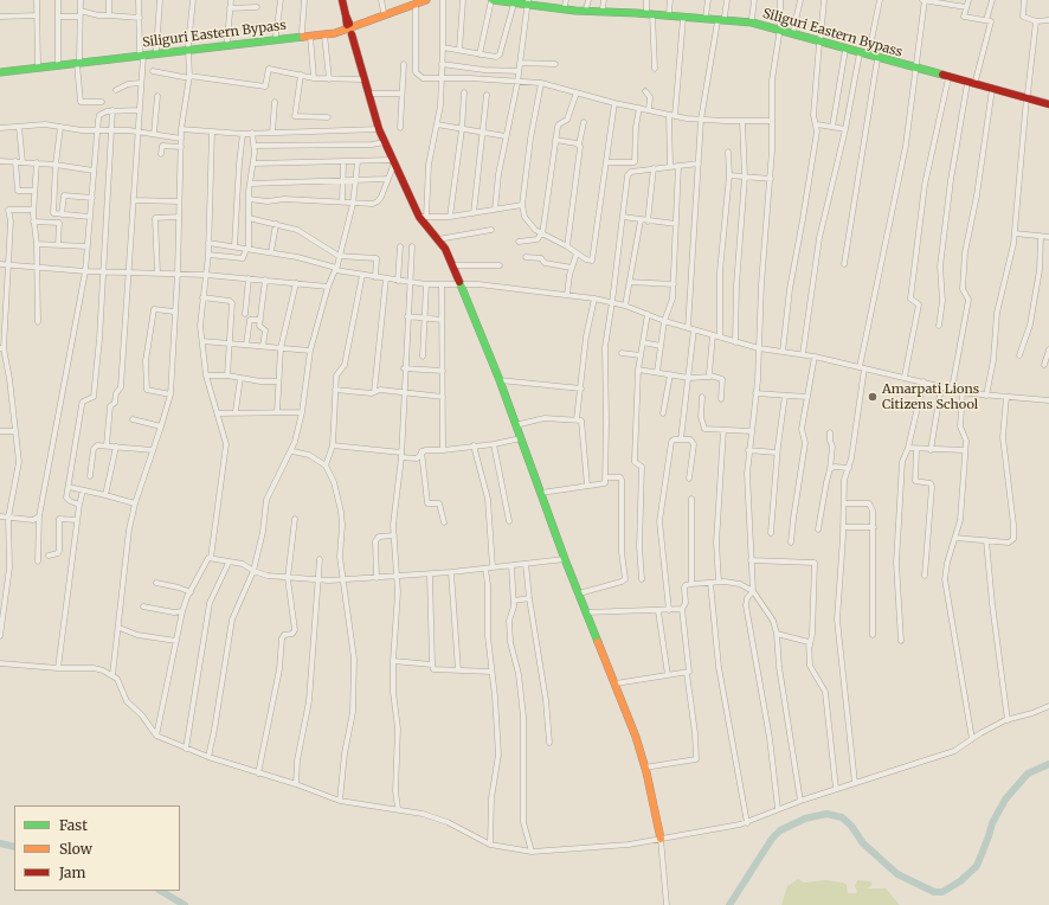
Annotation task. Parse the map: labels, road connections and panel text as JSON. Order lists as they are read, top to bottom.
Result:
{
  "streets": {
    "main road": ["Siliguri Eastern Bypass"]
  },
  "places": ["Amarpati Lions Citizens School"],
  "legend": ["Fast", "Slow", "Jam"]
}
